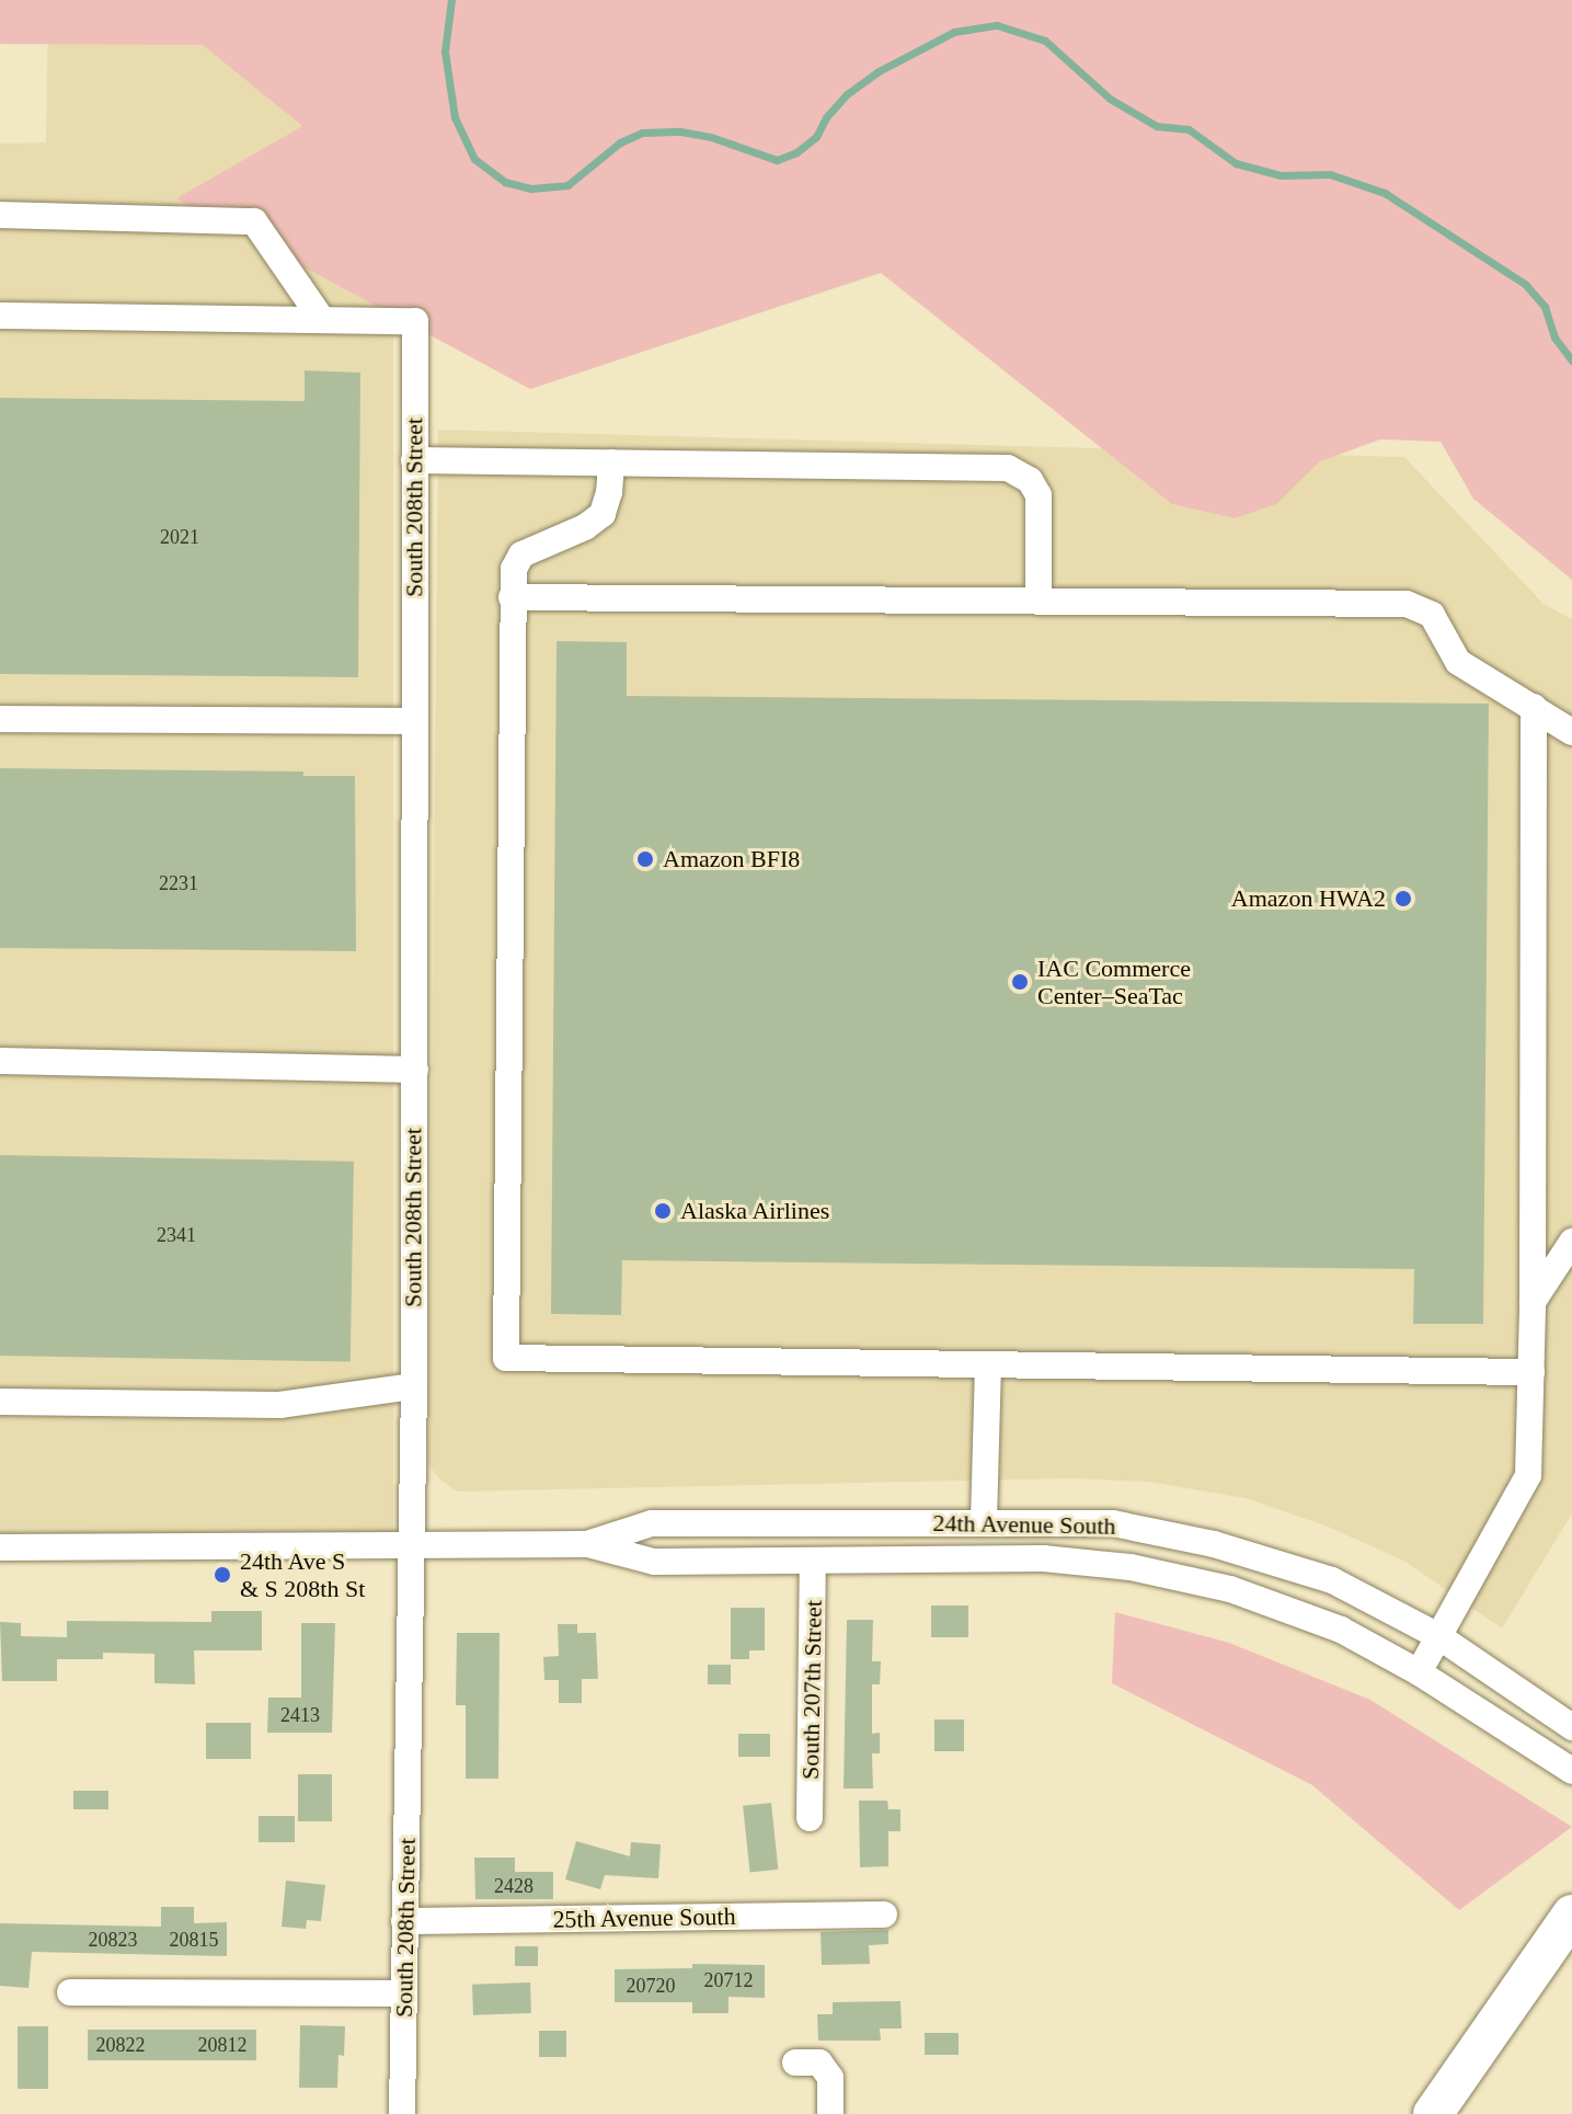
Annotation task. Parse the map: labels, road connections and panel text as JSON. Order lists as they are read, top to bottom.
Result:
{
  "streets": {
    "street": [
      "South 208th Street",
      "24th Avenue South",
      "South 207th Street",
      "25th Avenue South"
    ]
  },
  "crossings": [
    ["South 208th Street", "24th Avenue South"],
    ["South 208th Street", "25th Avenue South"],
    ["24th Avenue South", "South 207th Street"]
  ],
  "places": [
    "Amazon BFI8",
    "Amazon HWA2",
    "IAC Commerce Center–SeaTac",
    "Alaska Airlines",
    "24th Ave S & S 208th St"
  ],
  "house_numbers": [
    "2021",
    "2231",
    "2341",
    "2413",
    "2428",
    "20823",
    "20815",
    "20712",
    "20720",
    "20822",
    "20812"
  ]
}
